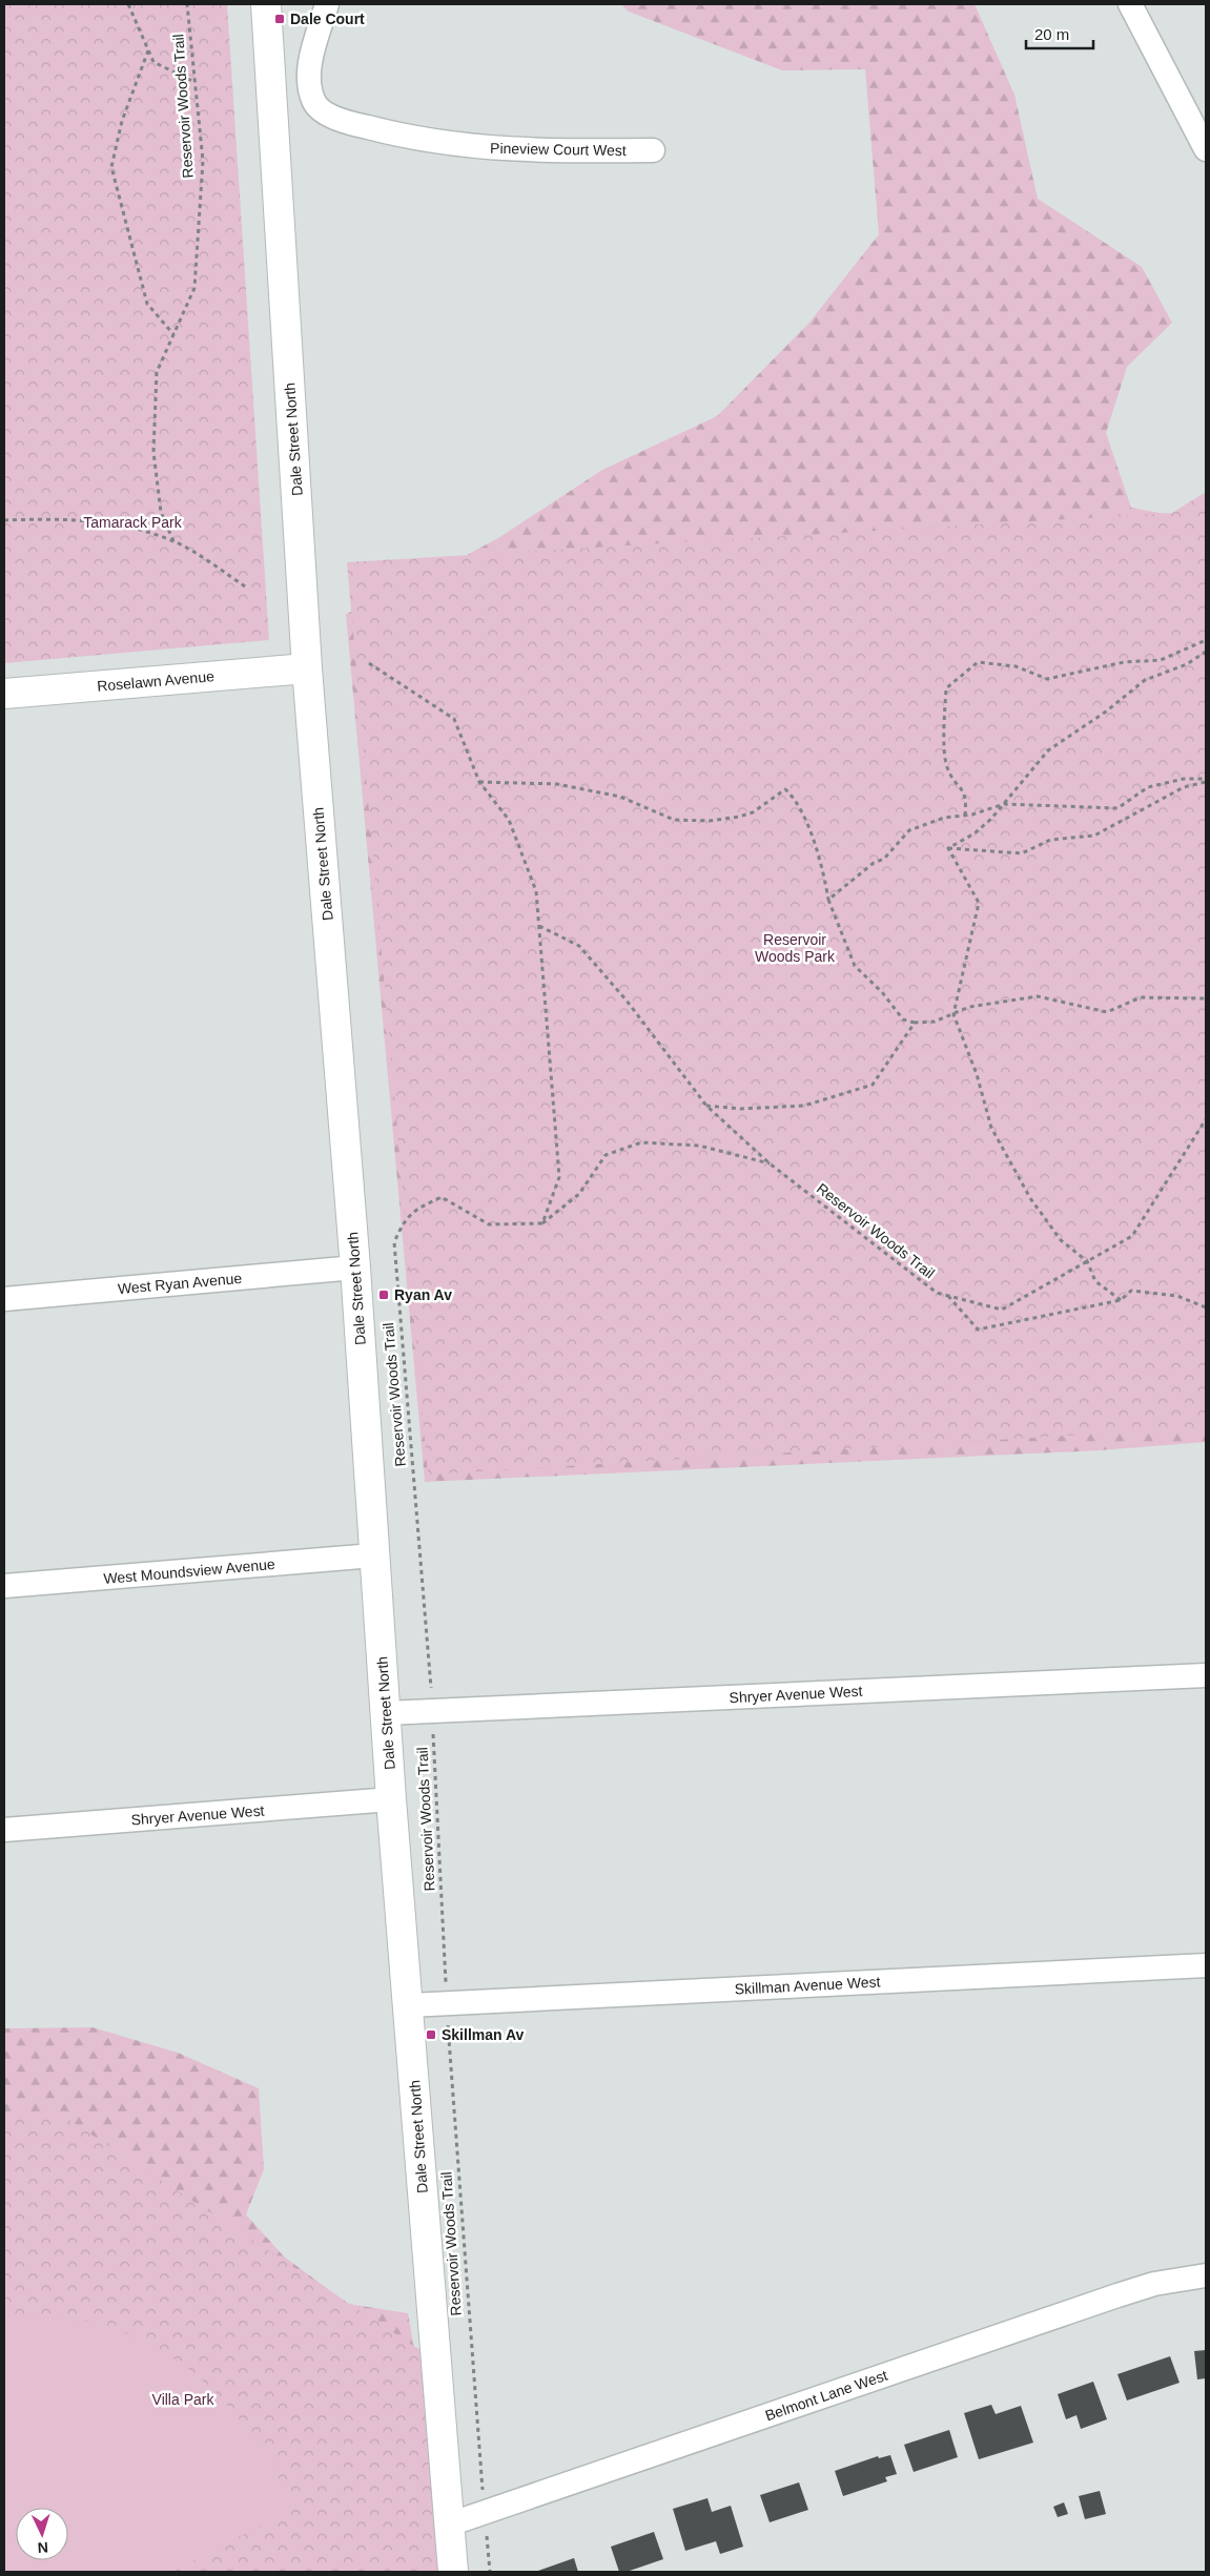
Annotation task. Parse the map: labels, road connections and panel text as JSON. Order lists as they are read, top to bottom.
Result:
{
  "streets": {
    "main road": ["Dale Street North", "Roselawn Avenue"],
    "street": [
      "Pineview Court West",
      "West Ryan Avenue",
      "West Moundsview Avenue",
      "Shryer Avenue West",
      "Skillman Avenue West",
      "Belmont Lane West"
    ],
    "path": ["Reservoir Woods Trail"]
  },
  "crossings": [
    ["Reservoir Woods Trail", "Shryer Avenue West"],
    ["Reservoir Woods Trail", "Skillman Avenue West"],
    ["Reservoir Woods Trail", "Belmont Lane West"],
    ["Dale Street North", "Roselawn Avenue"],
    ["Dale Street North", "West Ryan Avenue"],
    ["Dale Street North", "West Moundsview Avenue"],
    ["Dale Street North", "Shryer Avenue West"],
    ["Dale Street North", "Skillman Avenue West"],
    ["Dale Street North", "Belmont Lane West"]
  ],
  "parks": ["Tamarack Park", "Reservoir Woods Park", "Villa Park"],
  "places": {
    "transit": ["Dale Court", "Ryan Av", "Skillman Av"]
  },
  "scale_bar": "20 m",
  "north": "bottom"
}
